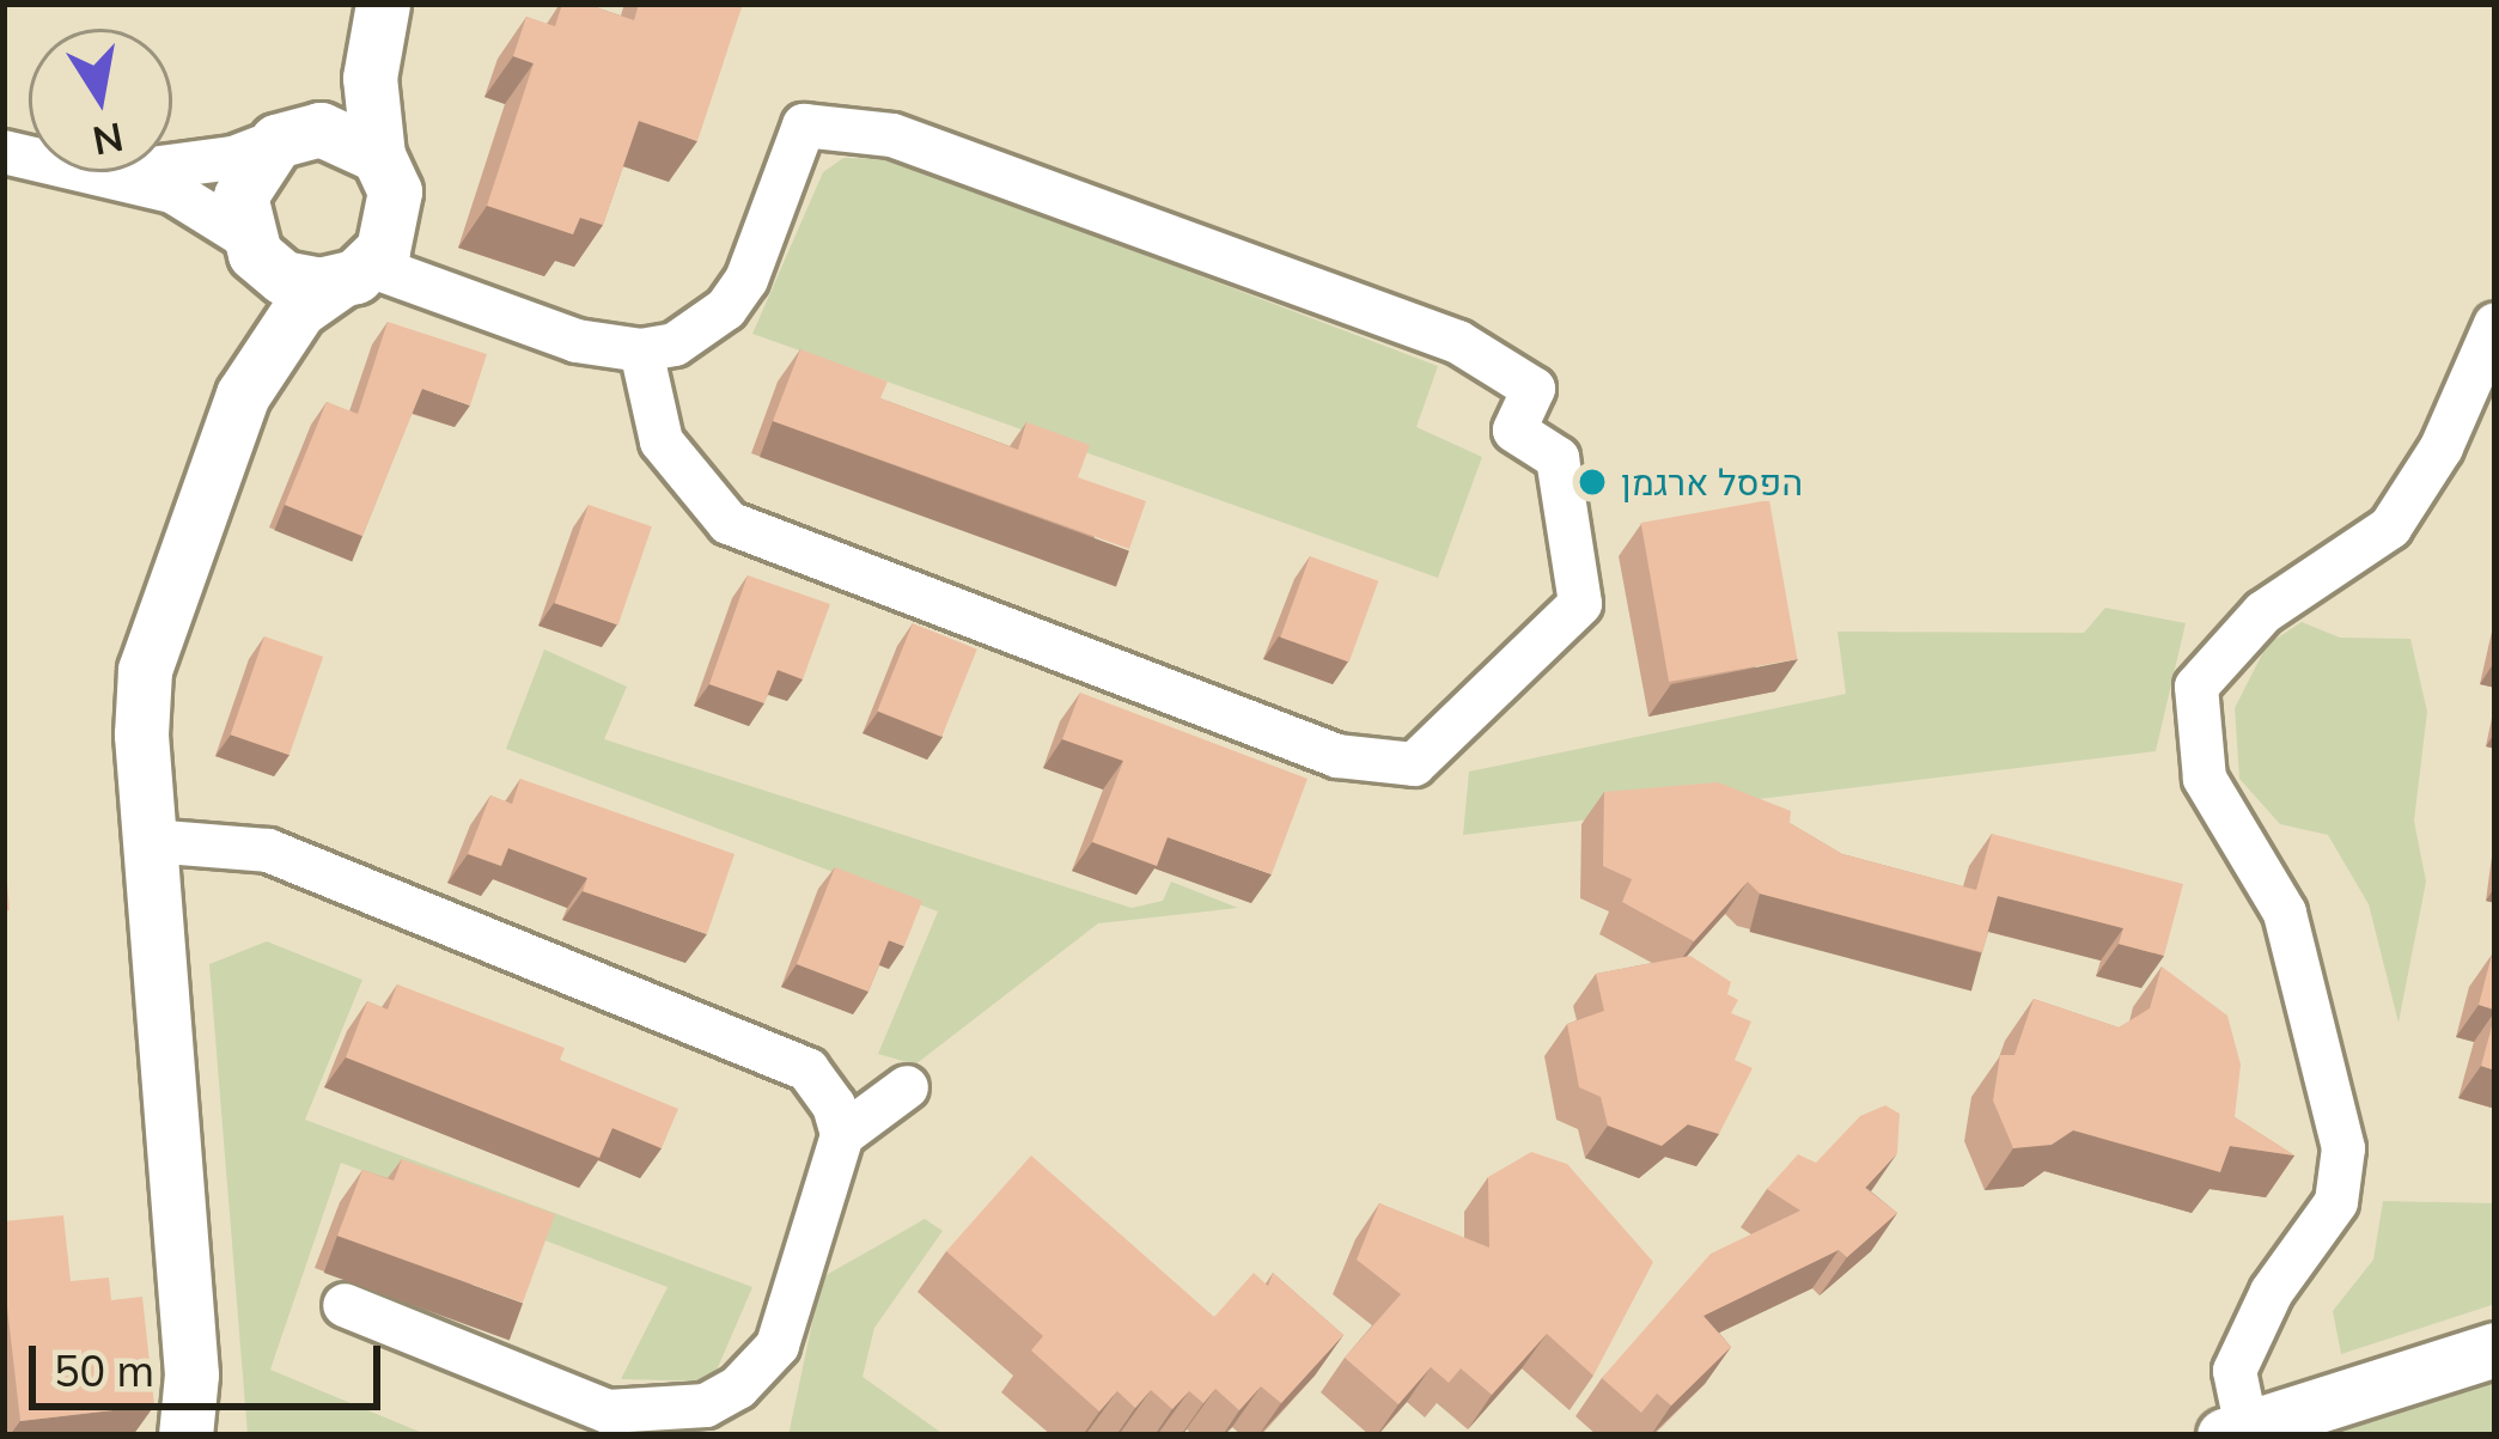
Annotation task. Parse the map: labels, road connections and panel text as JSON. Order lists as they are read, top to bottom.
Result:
{
  "places": ["הפסל ארגמן"],
  "scale_bar": "50 m",
  "north": "bottom"
}
